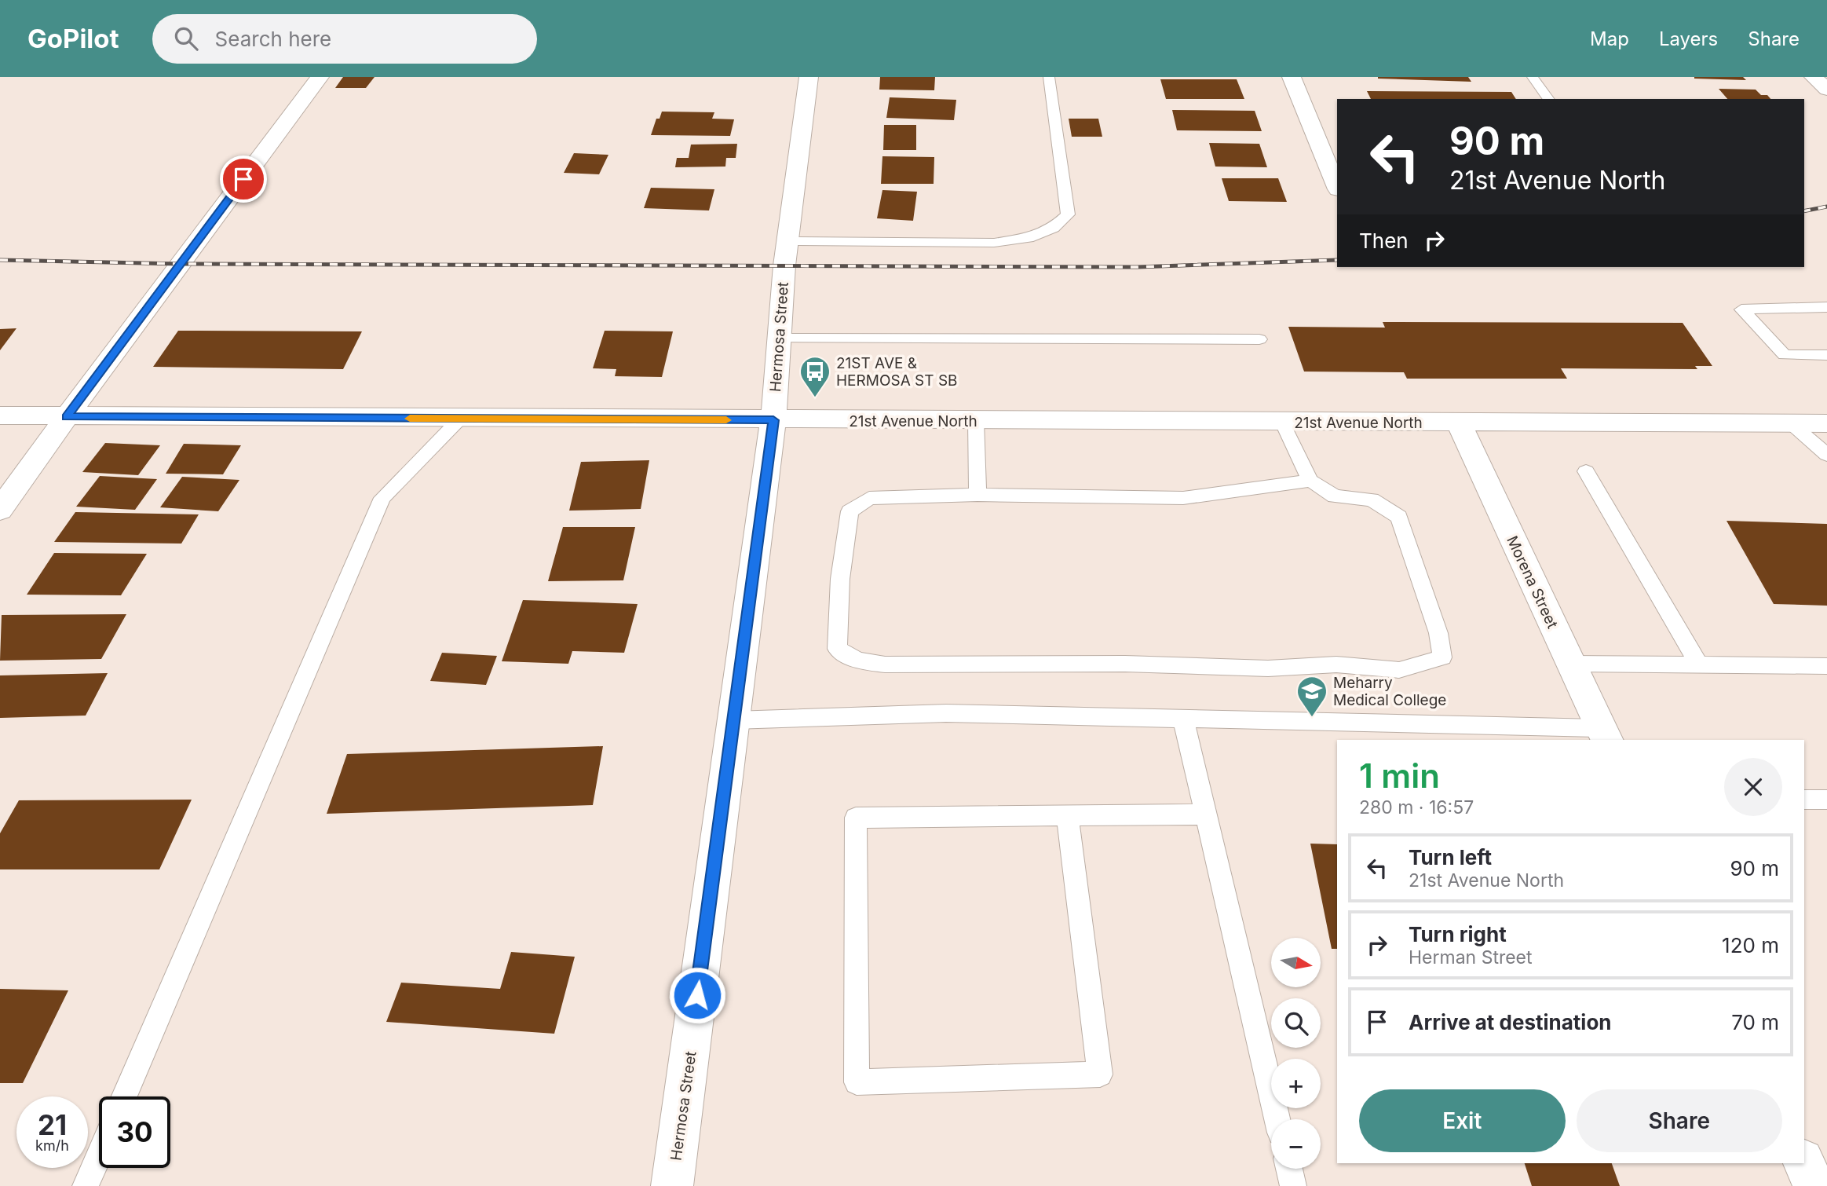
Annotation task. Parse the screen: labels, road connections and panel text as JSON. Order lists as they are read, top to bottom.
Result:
{
  "streets": {
    "street": ["Hermosa Street", "21st Avenue North", "Morena Street"]
  },
  "crossings": [
    ["Hermosa Street", "21st Avenue North"],
    ["21st Avenue North", "Morena Street"]
  ],
  "places": {
    "bus stop": ["21ST AVE & HERMOSA ST SB"],
    "school or university": ["Meharry Medical College"]
  },
  "north": "right",
  "page": {
    "header": "GoPilot",
    "search": "Search here",
    "nav": ["Map", "Layers", "Share"],
    "turn": ["90 m", "21st Avenue North"],
    "then": "Then",
    "heading": ["1 min", "280 m · 16:57"],
    "list": [
      {
        "name": "Turn left",
        "note": "21st Avenue North",
        "value": "90 m"
      },
      {
        "name": "Turn right",
        "note": "Herman Street",
        "value": "120 m"
      },
      {
        "name": "Arrive at destination",
        "value": "70 m"
      }
    ],
    "map_buttons": ["+", "−"],
    "buttons": ["Exit", "Share"],
    "speed": "21 km/h",
    "limit": "30"
  }
}
